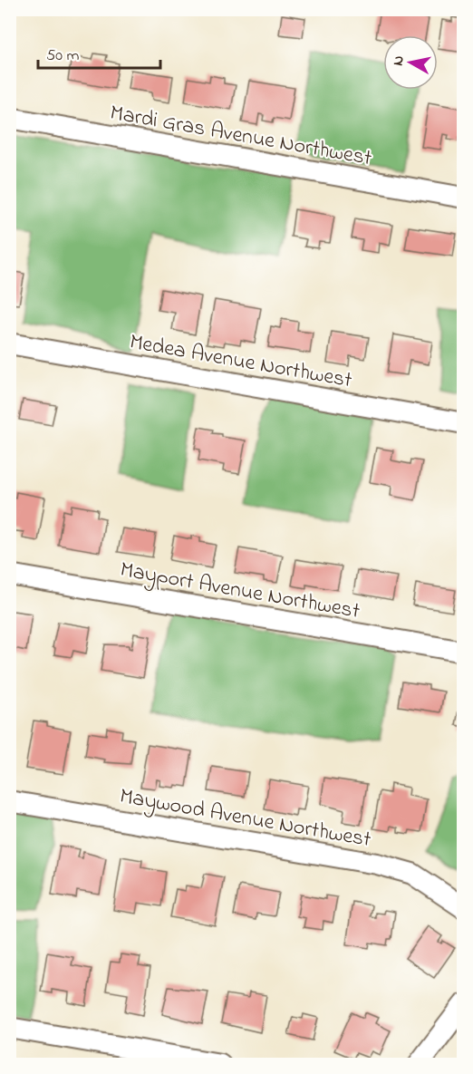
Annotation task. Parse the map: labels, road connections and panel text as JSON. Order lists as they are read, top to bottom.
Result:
{
  "streets": {
    "street": [
      "Mardi Gras Avenue Northwest",
      "Medea Avenue Northwest",
      "Mayport Avenue Northwest",
      "Maywood Avenue Northwest"
    ]
  },
  "scale_bar": "50 m",
  "north": "left"
}
